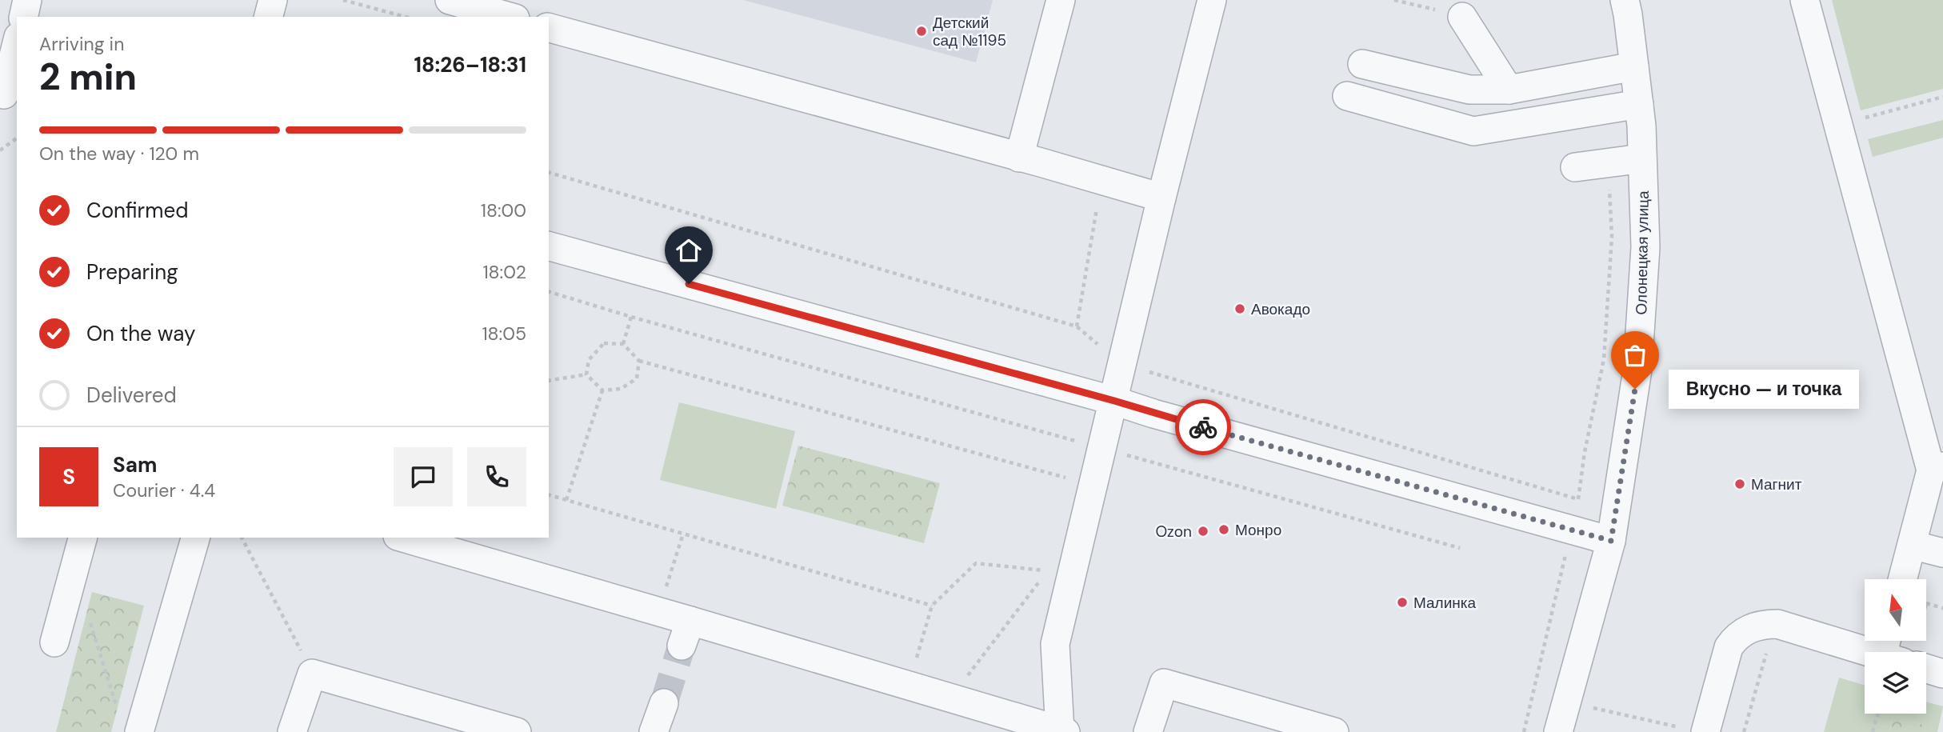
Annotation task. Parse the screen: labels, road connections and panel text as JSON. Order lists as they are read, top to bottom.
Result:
{
  "streets": {
    "street": ["Олонецкая улица"]
  },
  "places": [
    "Детский сад №1195",
    "Авокадо",
    "Вкусно — и точка",
    "Магнит",
    "Монро",
    "Ozon",
    "Малинка"
  ],
  "north": "top",
  "page": {
    "heading": ["2 min", "Arriving in", "18:26–18:31"],
    "panel": ["Sam", "Courier · 4.4"],
    "bar": "On the way · 120 m",
    "list": [
      ["Confirmed", "18:00"],
      ["Preparing", "18:02"],
      ["On the way", "18:05"],
      "Delivered"
    ],
    "bubble": "Вкусно — и точка",
    "round": "S"
  }
}
